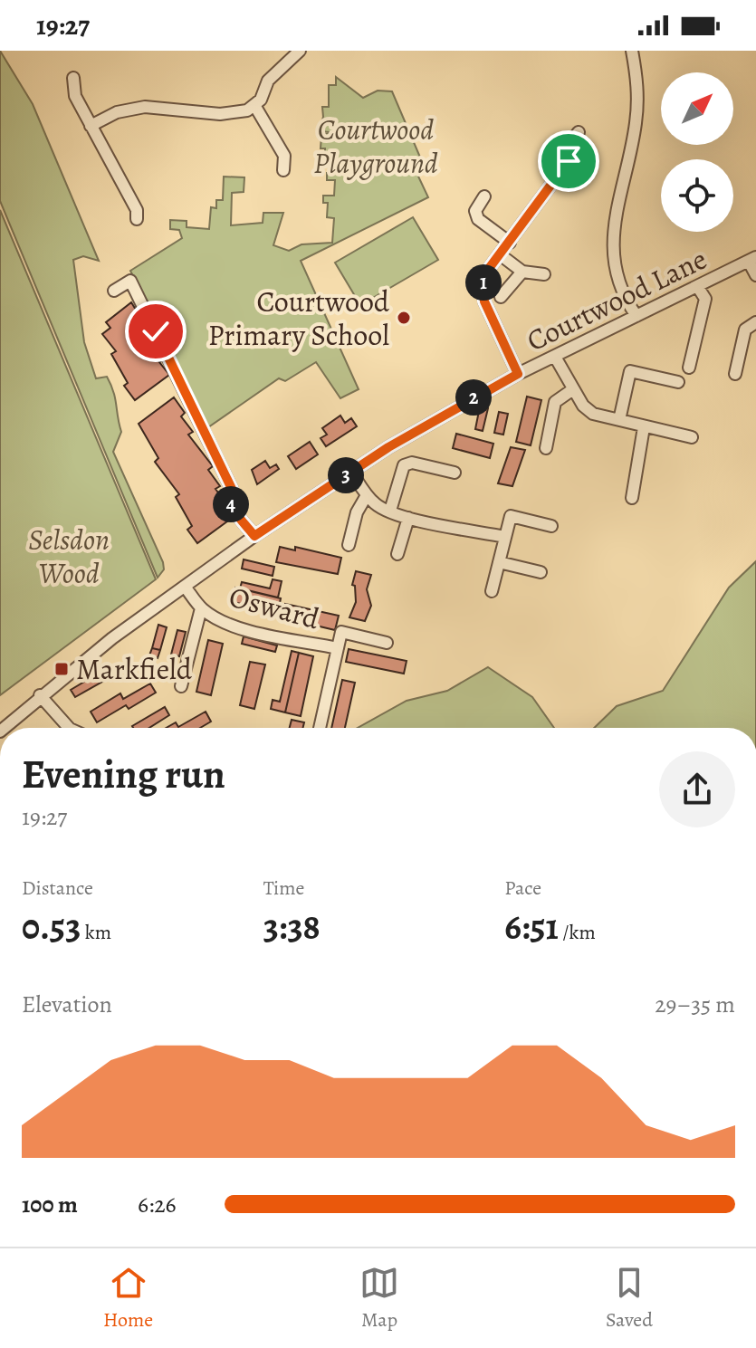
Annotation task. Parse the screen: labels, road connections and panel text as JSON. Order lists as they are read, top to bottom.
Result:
{
  "streets": {
    "street": ["Courtwood Lane", "Osward"]
  },
  "crossings": [
    ["Courtwood Lane", "Osward"]
  ],
  "parks": ["Courtwood Playground", "Selsdon Wood"],
  "places": {
    "other": ["Courtwood Primary School"],
    "transit": ["Markfield"]
  },
  "north": "top right",
  "page": {
    "status": "19:27",
    "pins": [
      "1",
      "2",
      "3",
      "4"
    ],
    "heading": ["Evening run", "19:27"],
    "stats": [
      ["Distance", "0.53 km"],
      ["Time", "3:38"],
      ["Pace", "6:51 /km"]
    ],
    "chart": ["Elevation", "29–35 m"],
    "list": [
      {
        "name": "100 m",
        "note": "6:26"
      }
    ],
    "tabs": ["Home", "Map", "Saved"]
  }
}
